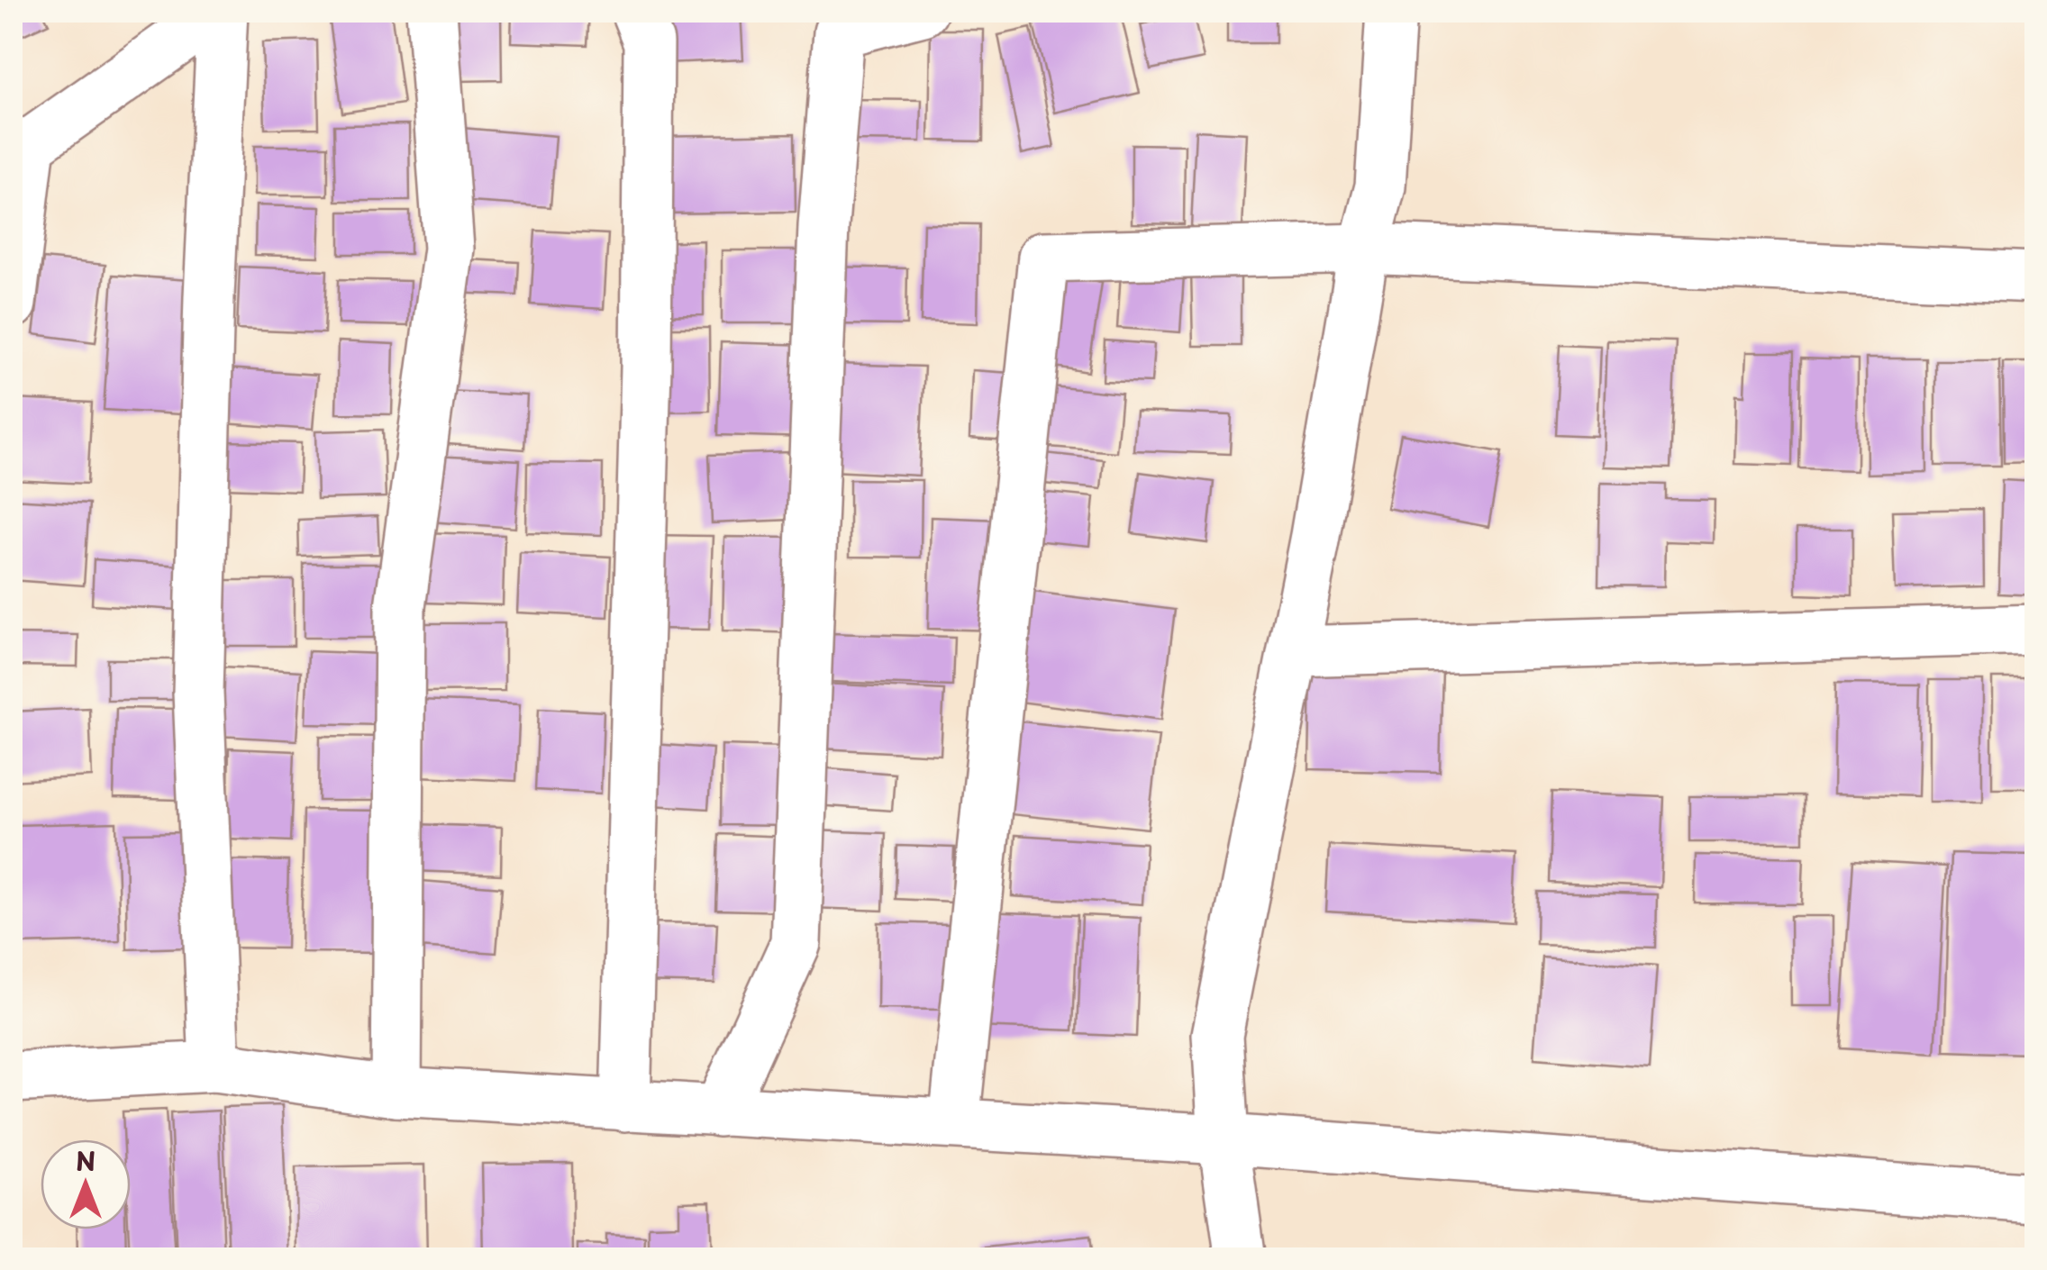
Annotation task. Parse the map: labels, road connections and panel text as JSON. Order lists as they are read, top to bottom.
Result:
{
  "north": "top"
}
